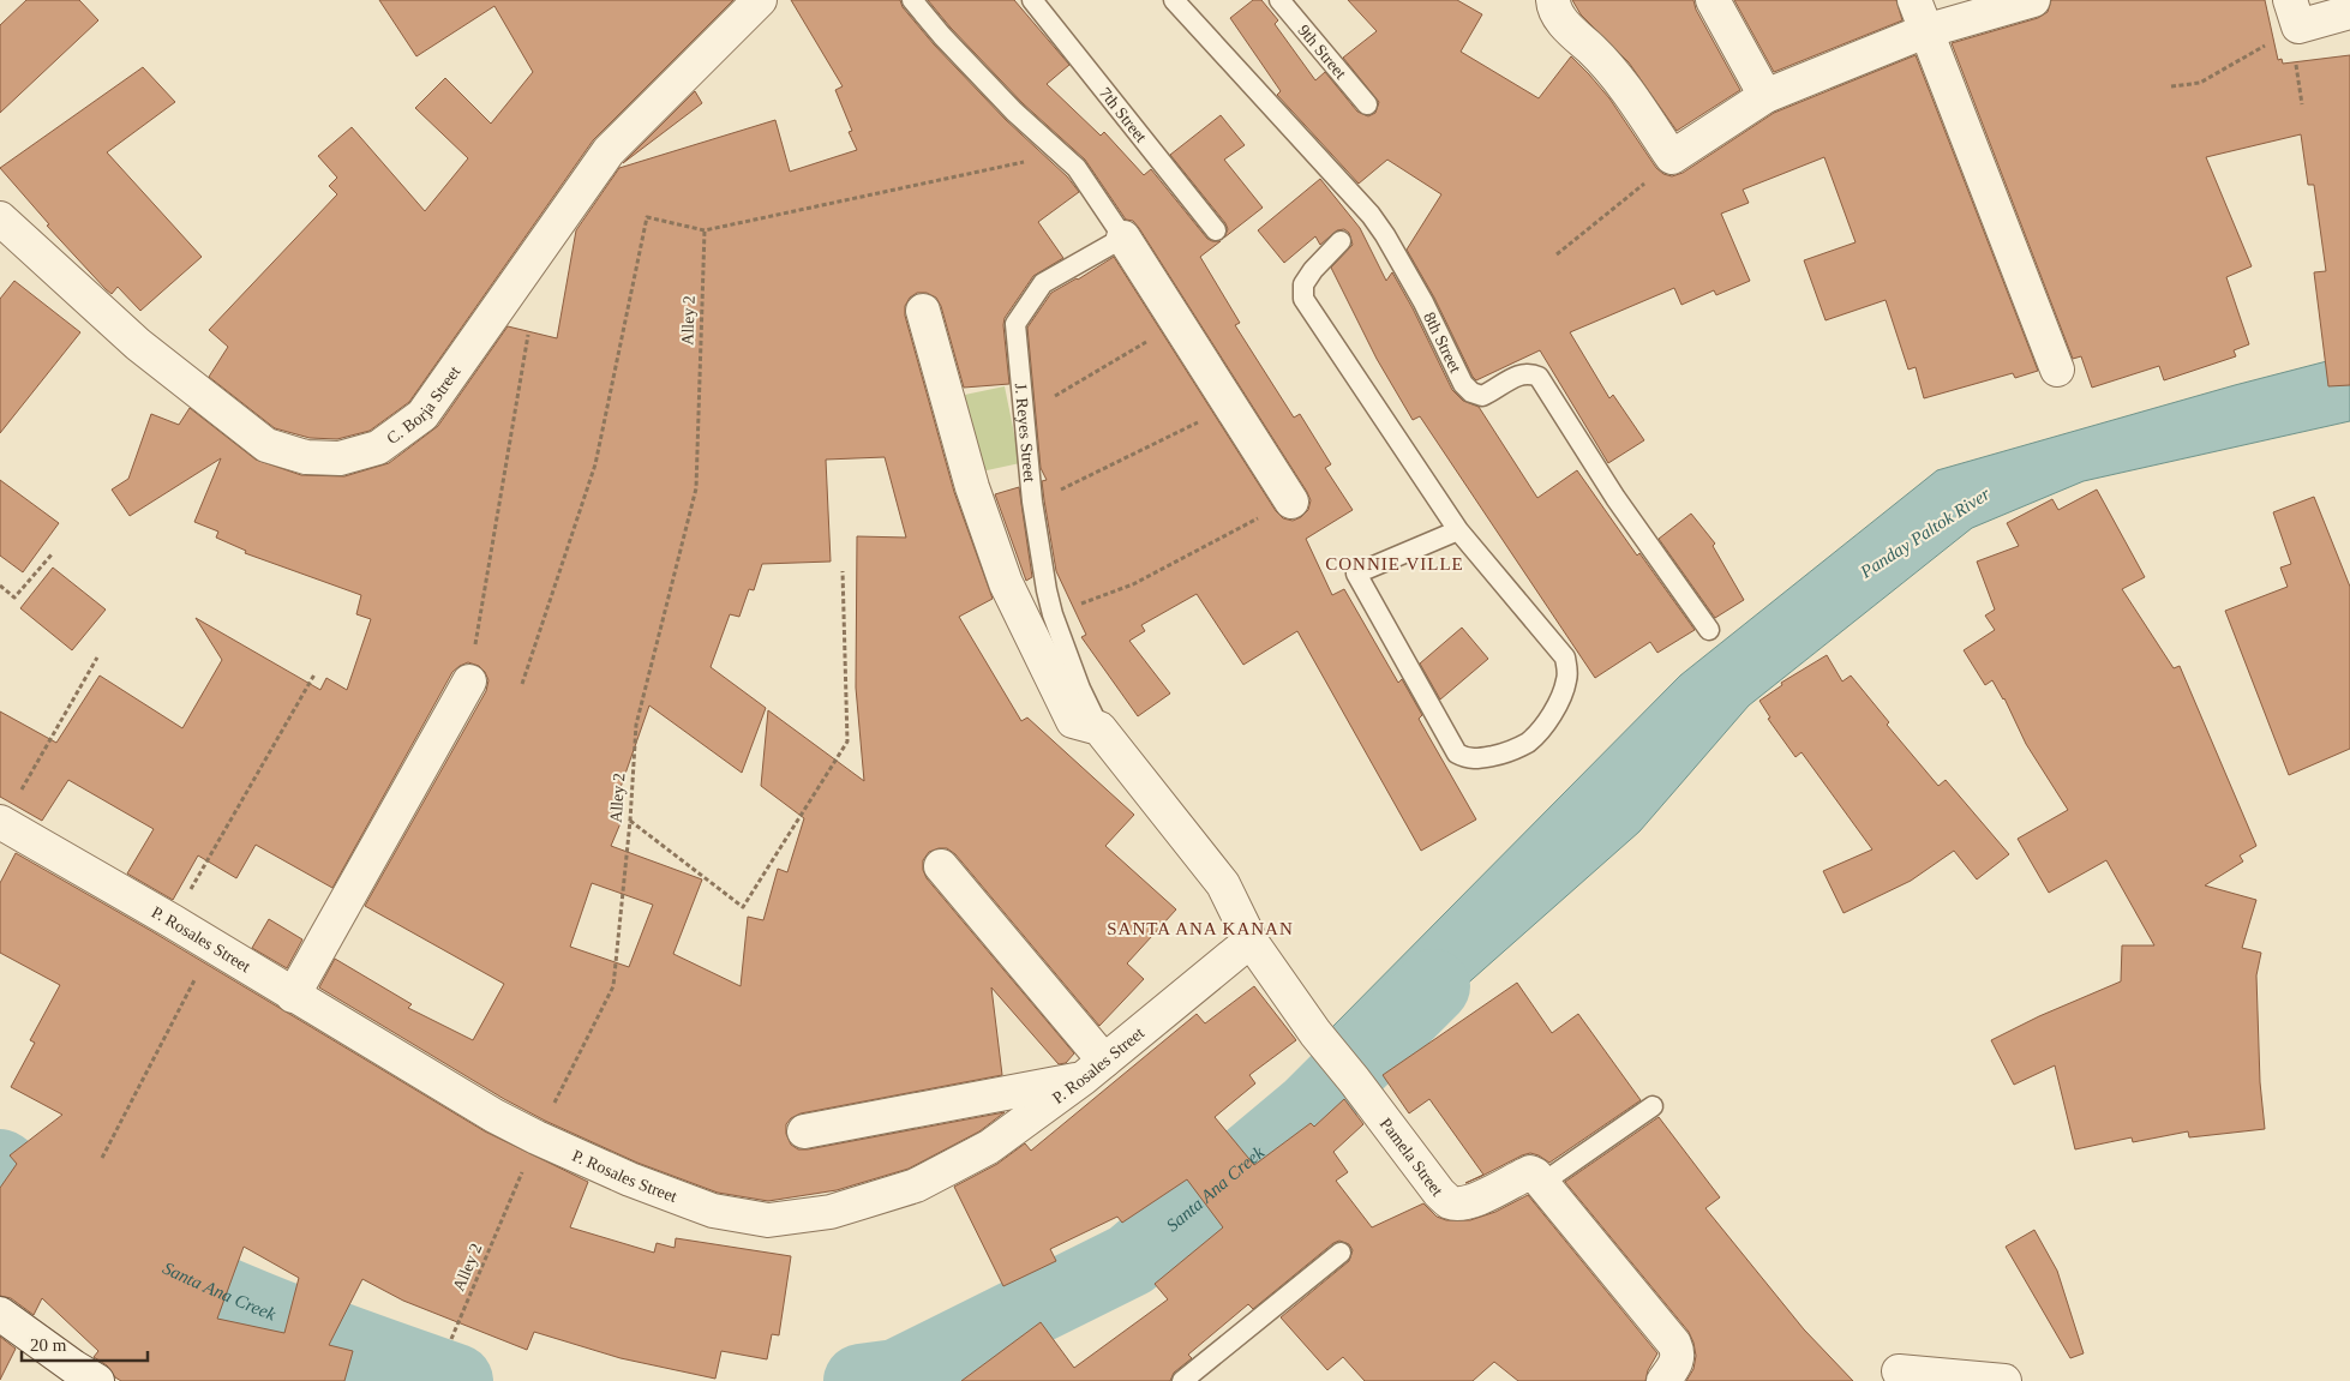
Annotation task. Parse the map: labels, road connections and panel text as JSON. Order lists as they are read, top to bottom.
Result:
{
  "streets": {
    "street": [
      "C. Borja Street",
      "J. Reyes Street",
      "P. Rosales Street",
      "Pamela Street"
    ],
    "lane": ["9th Street", "7th Street", "8th Street"],
    "path": ["Alley 2"]
  },
  "crossings": [
    ["Alley 2", "P. Rosales Street"],
    ["J. Reyes Street", "P. Rosales Street"],
    ["J. Reyes Street", "Pamela Street"],
    ["P. Rosales Street", "Pamela Street"]
  ],
  "districts": ["CONNIE VILLE", "SANTA ANA KANAN"],
  "water": ["Panday Paltok River", "Santa Ana Creek"],
  "scale_bar": "20 m"
}
